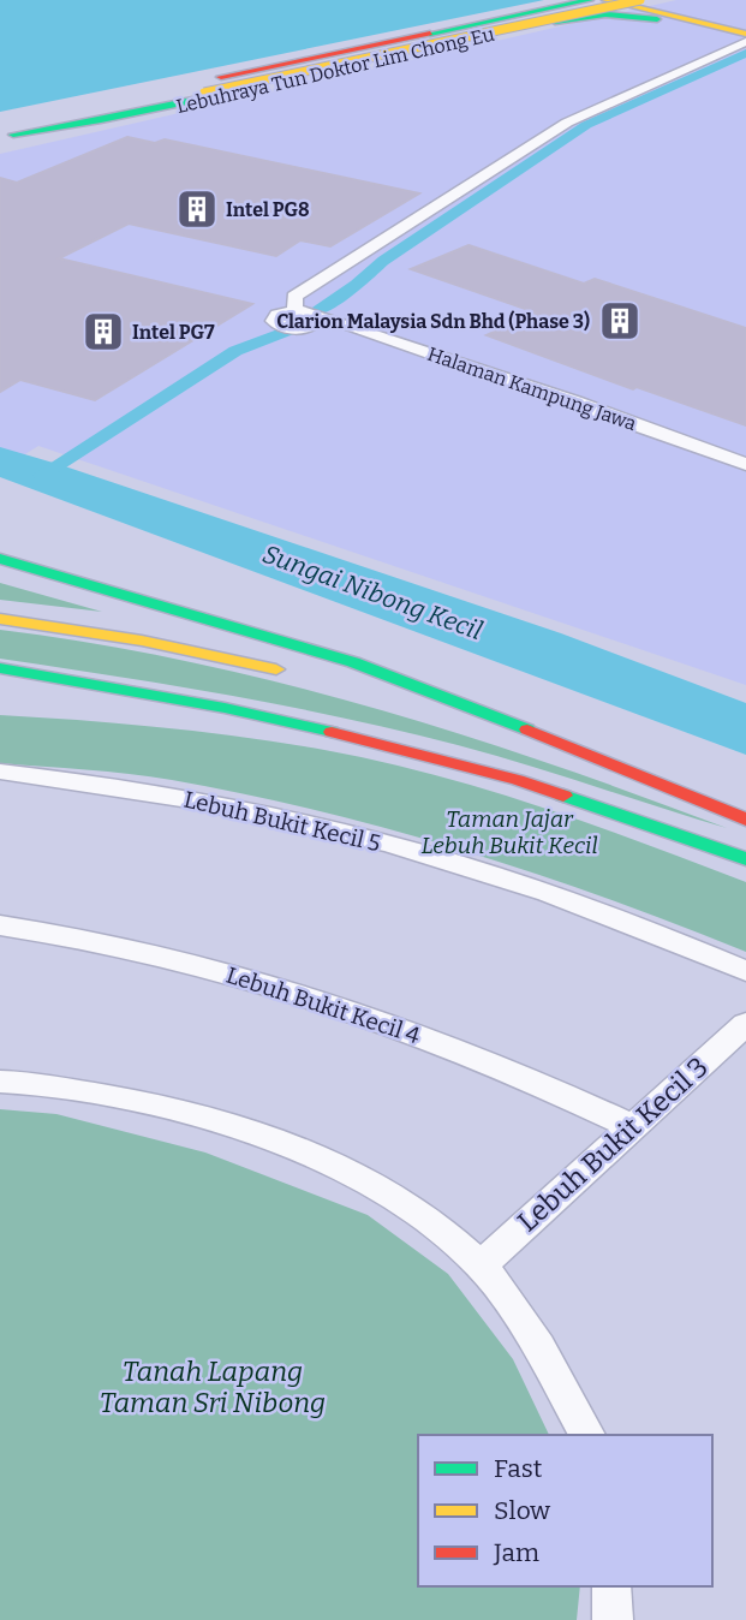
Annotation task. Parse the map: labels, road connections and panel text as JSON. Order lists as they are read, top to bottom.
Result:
{
  "streets": {
    "main road": ["Lebuhraya Tun Doktor Lim Chong Eu"],
    "street": [
      "Halaman Kampung Jawa",
      "Lebuh Bukit Kecil 5",
      "Lebuh Bukit Kecil 4",
      "Lebuh Bukit Kecil 3"
    ]
  },
  "crossings": [
    ["Lebuh Bukit Kecil 4", "Lebuh Bukit Kecil 3"]
  ],
  "water": ["Sungai Nibong Kecil"],
  "parks": ["Taman Jajar Lebuh Bukit Kecil", "Tanah Lapang Taman Sri Nibong"],
  "places": {
    "building": ["Intel PG8", "Clarion Malaysia Sdn Bhd (Phase 3)", "Intel PG7"]
  },
  "legend": ["Fast", "Slow", "Jam"]
}
